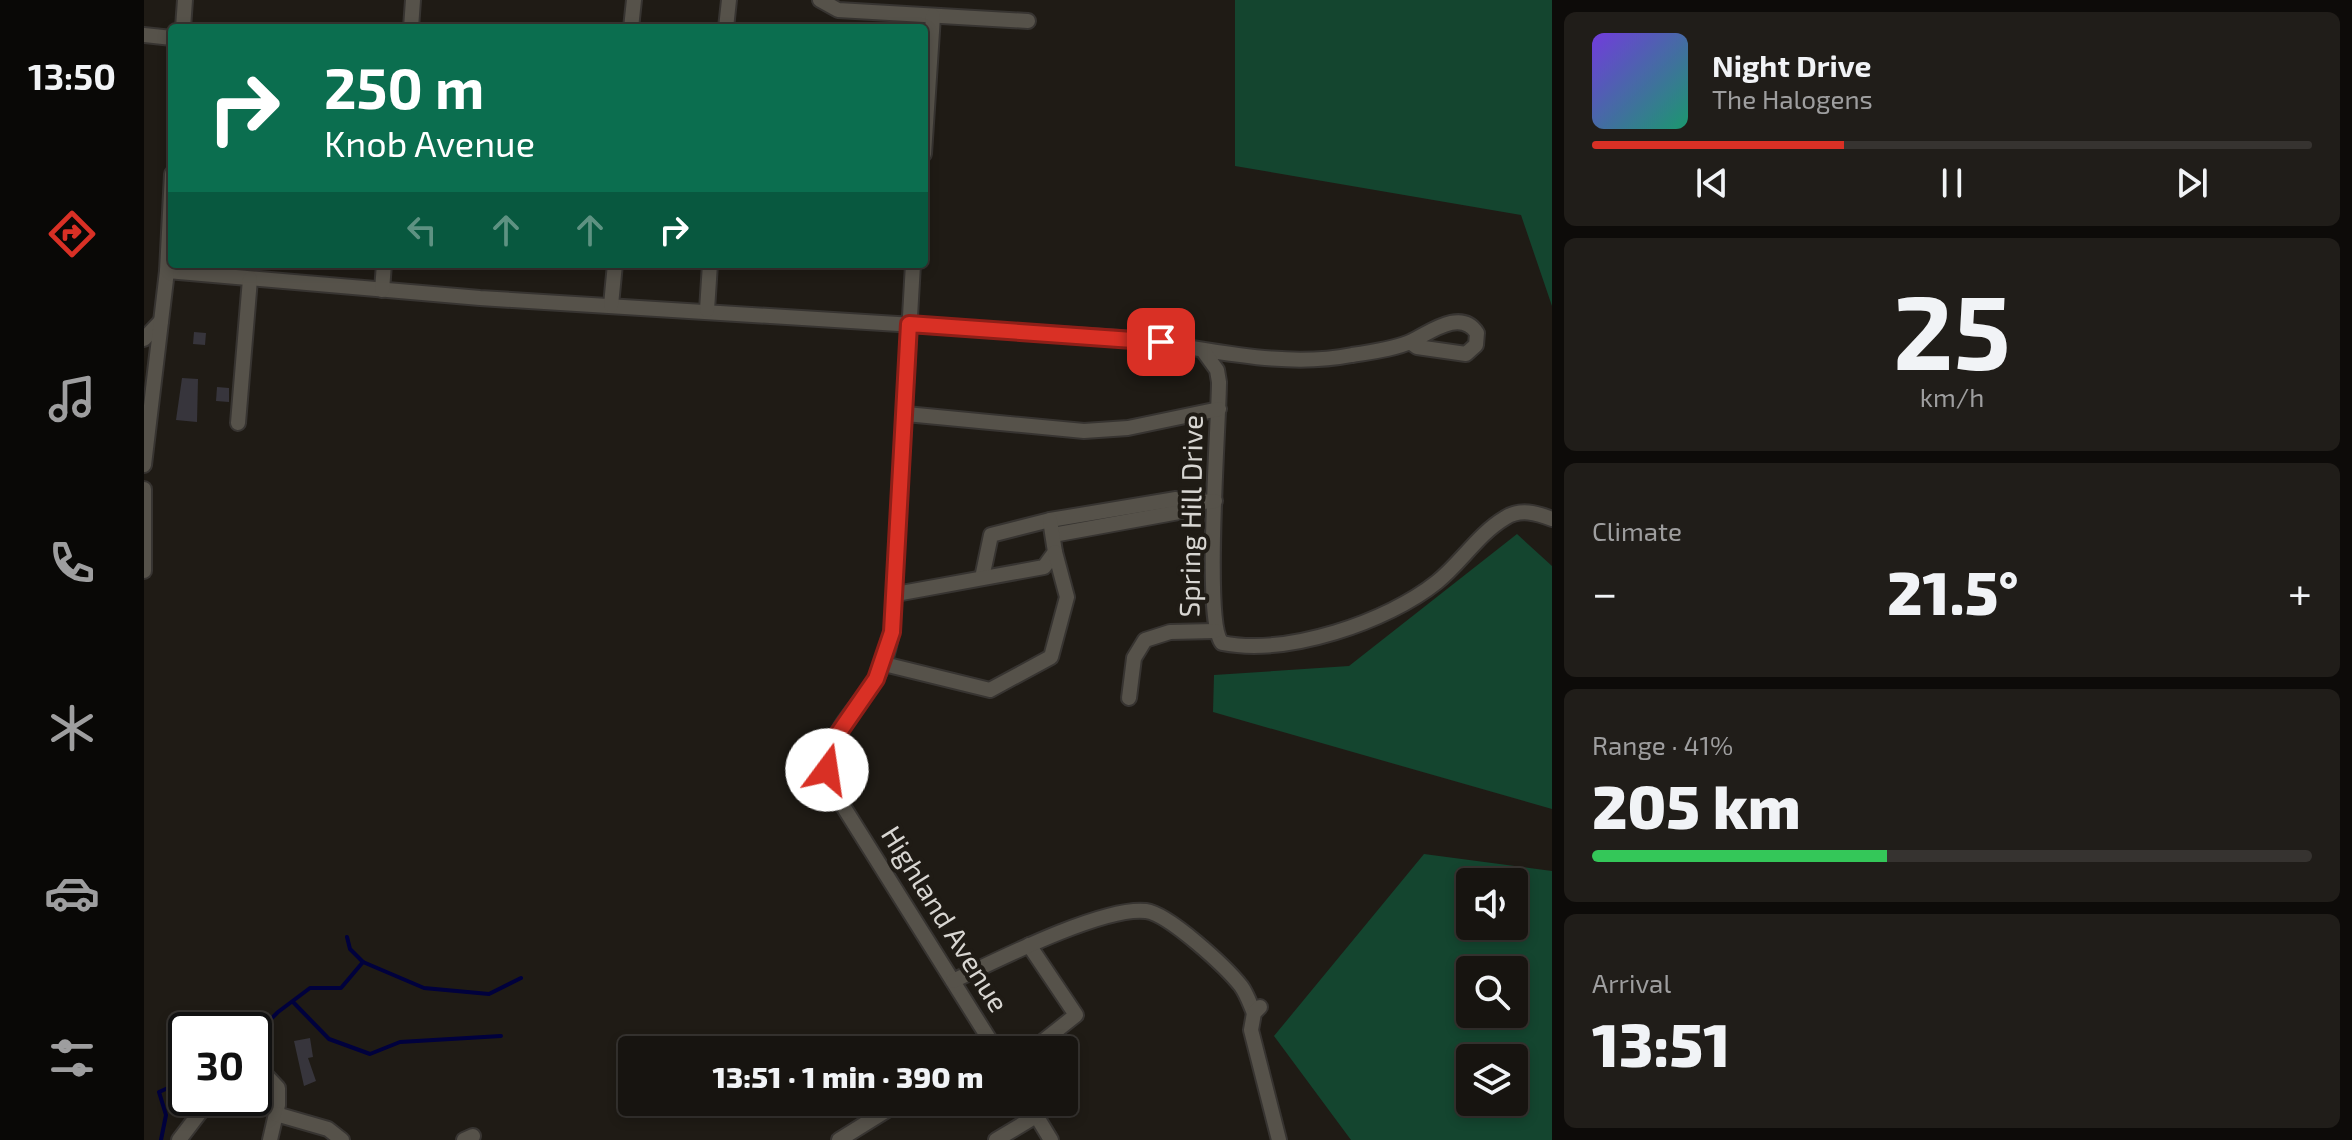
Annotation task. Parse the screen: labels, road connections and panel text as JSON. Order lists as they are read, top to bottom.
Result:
{
  "streets": {
    "street": ["Spring Hill Drive", "Highland Avenue"]
  },
  "page": {
    "tabs": "13:50",
    "turn": ["250 m", "Knob Avenue"],
    "song": ["Night Drive", "The Halogens"],
    "tile": [
      ["25", "km/h"],
      "Climate",
      ["Range · 41%", "205 km"],
      ["Arrival", "13:51"]
    ],
    "heat": ["−", "21.5°", "+"],
    "limit": "30",
    "trip": "13:51 · 1 min · 390 m"
  }
}
